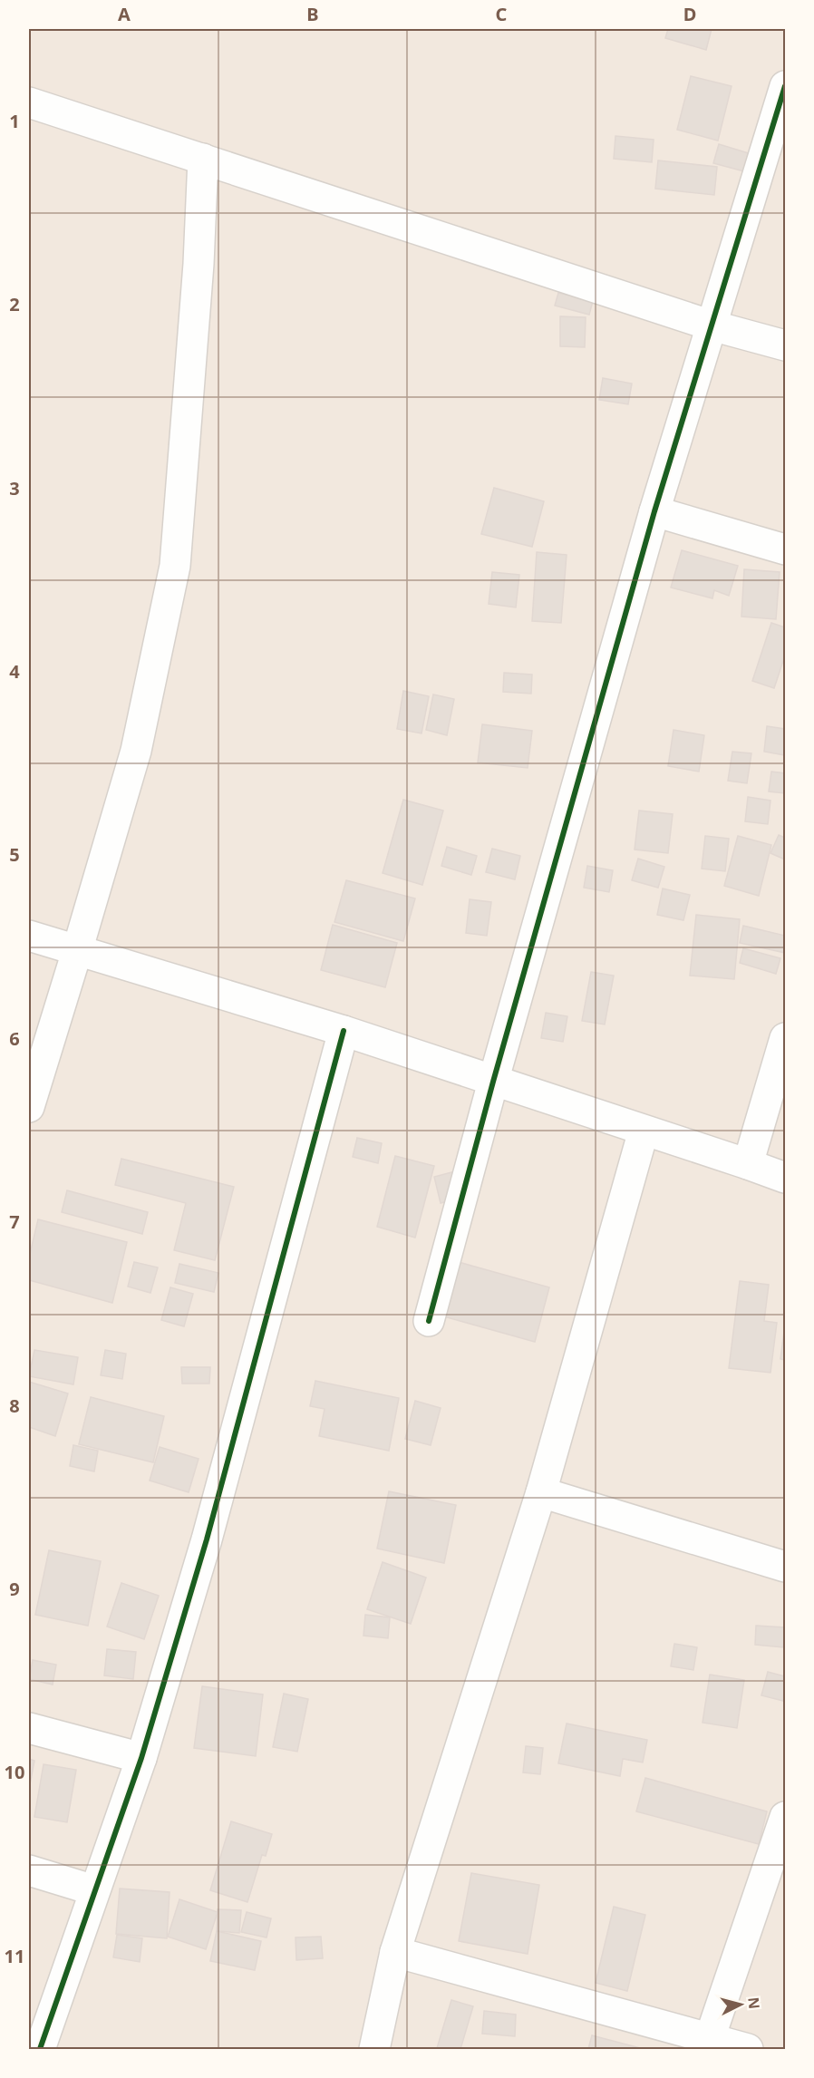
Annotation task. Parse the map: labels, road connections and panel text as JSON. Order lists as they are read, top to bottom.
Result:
{
  "north": "right",
  "grid": {
    "columns": [
      "A",
      "B",
      "C",
      "D"
    ],
    "rows": [
      "1",
      "2",
      "3",
      "4",
      "5",
      "6",
      "7",
      "8",
      "9",
      "10",
      "11"
    ]
  }
}
